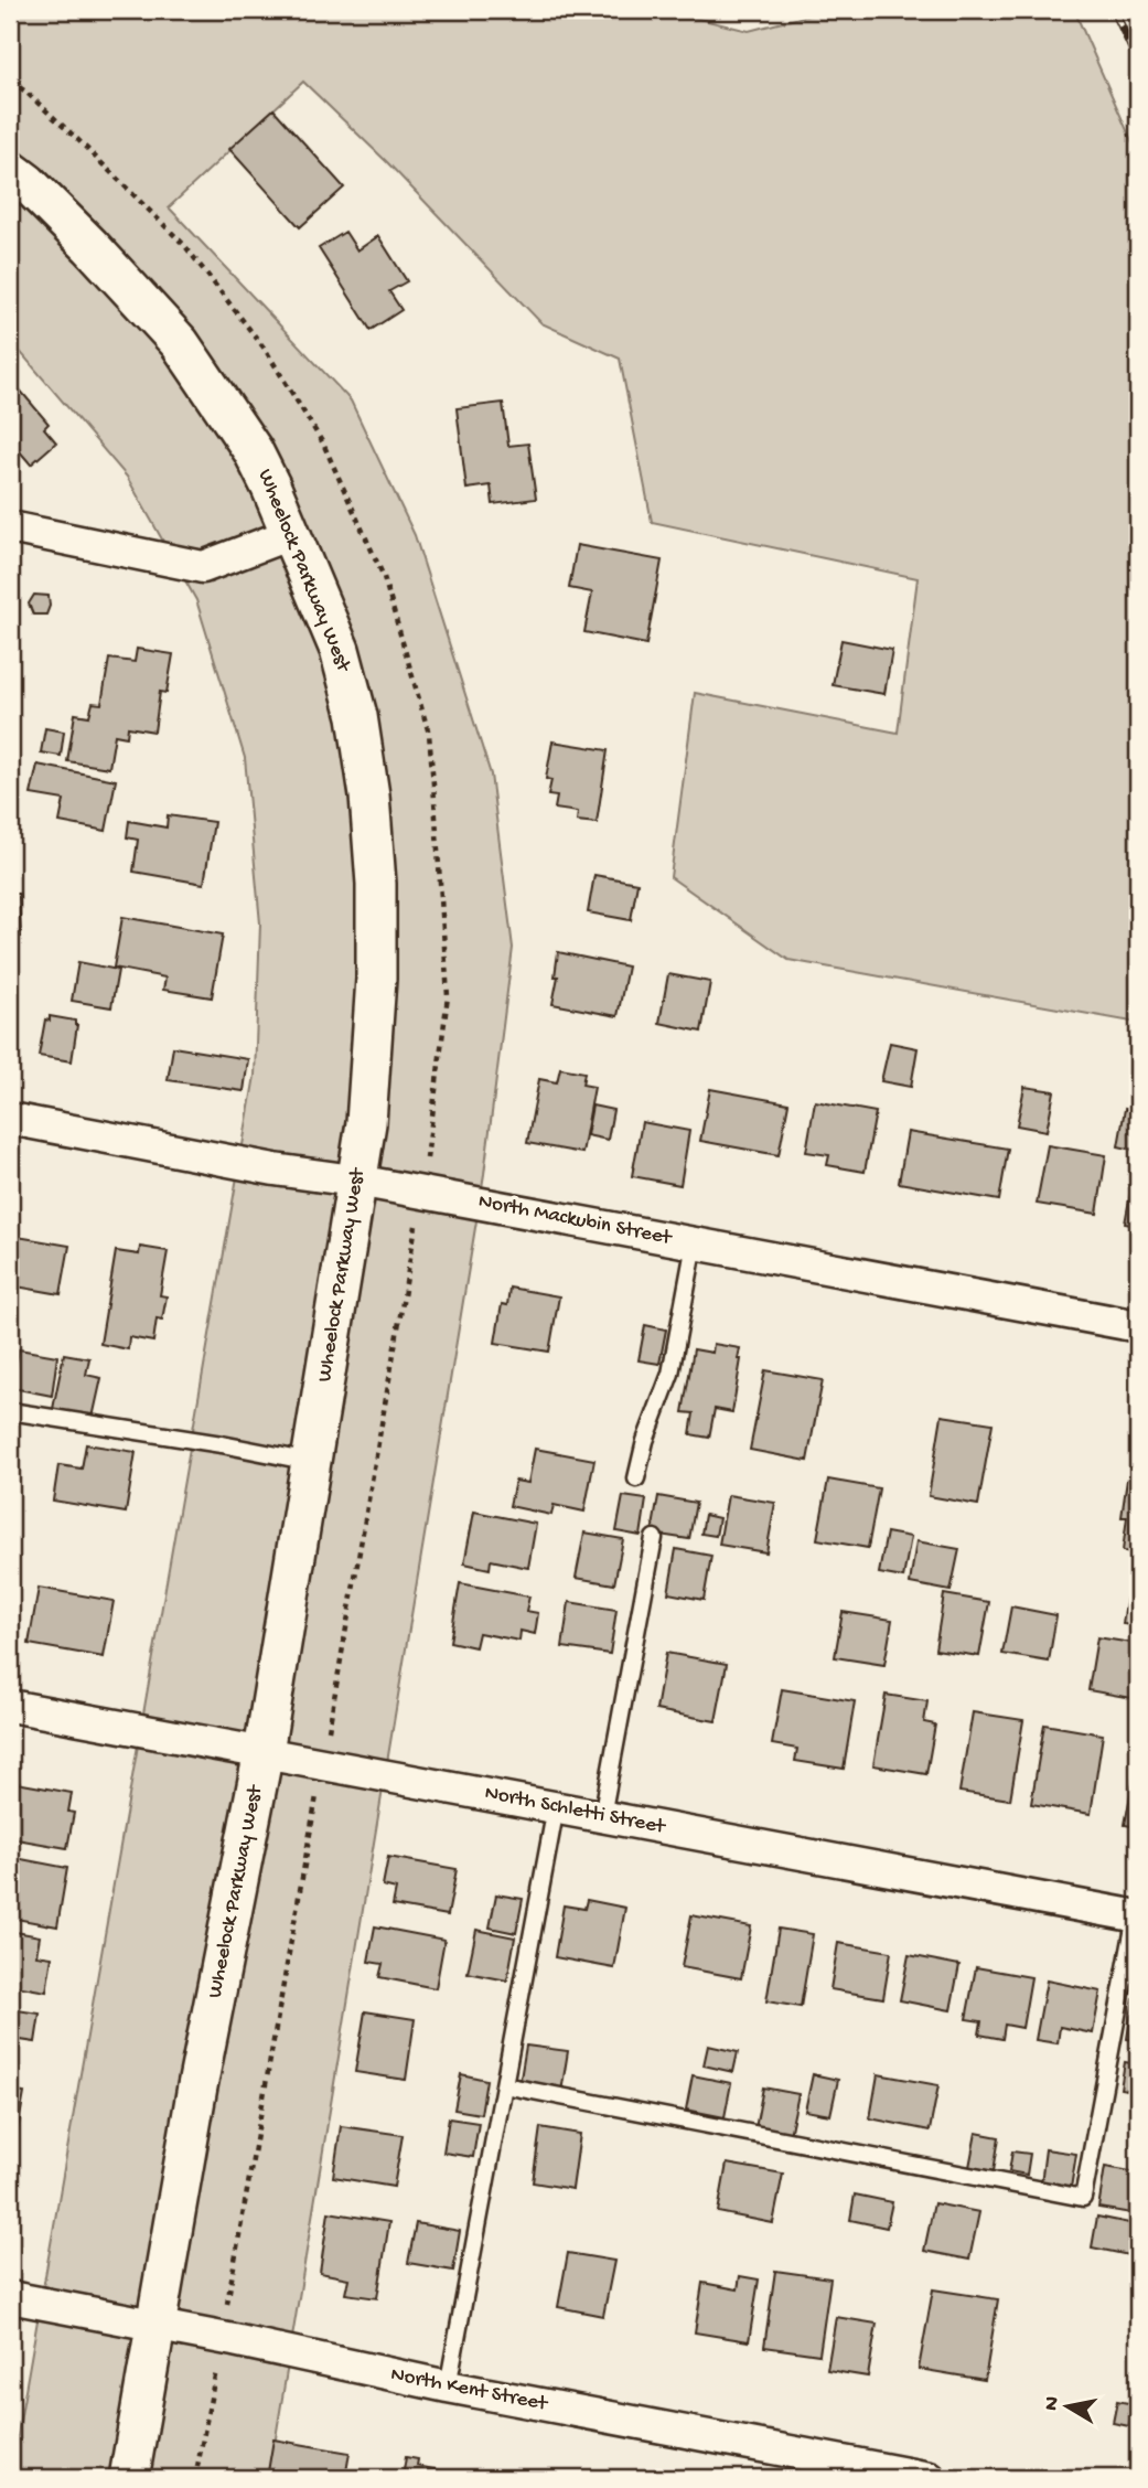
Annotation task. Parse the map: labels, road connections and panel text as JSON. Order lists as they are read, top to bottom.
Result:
{
  "streets": {
    "street": [
      "Wheelock Parkway West",
      "North Mackubin Street",
      "North Schletti Street",
      "North Kent Street"
    ]
  },
  "crossings": [
    ["Wheelock Parkway West", "North Mackubin Street"],
    ["Wheelock Parkway West", "North Schletti Street"],
    ["Wheelock Parkway West", "North Kent Street"]
  ],
  "north": "left"
}
